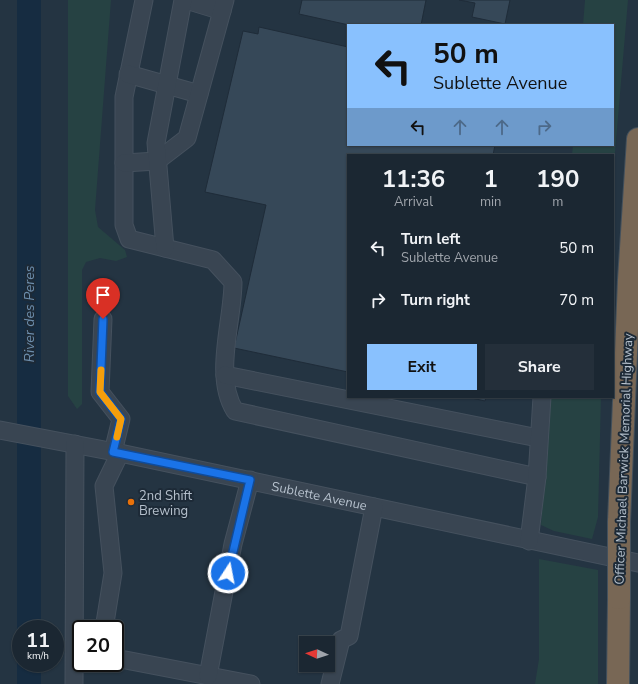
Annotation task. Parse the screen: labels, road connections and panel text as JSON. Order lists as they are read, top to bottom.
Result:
{
  "streets": {
    "highway": ["Officer Michael Barwick Memorial Highway"],
    "street": ["Sublette Avenue"]
  },
  "water": ["River des Peres"],
  "places": ["2nd Shift Brewing"],
  "north": "left",
  "page": {
    "turn": ["50 m", "Sublette Avenue"],
    "eta": [
      "11:36",
      "Arrival",
      "1",
      "min",
      "190",
      "m"
    ],
    "list": [
      {
        "name": "Turn left",
        "note": "Sublette Avenue",
        "value": "50 m"
      },
      {
        "name": "Turn right",
        "value": "70 m"
      }
    ],
    "buttons": ["Exit", "Share"],
    "speed": "11 km/h",
    "limit": "20"
  }
}
